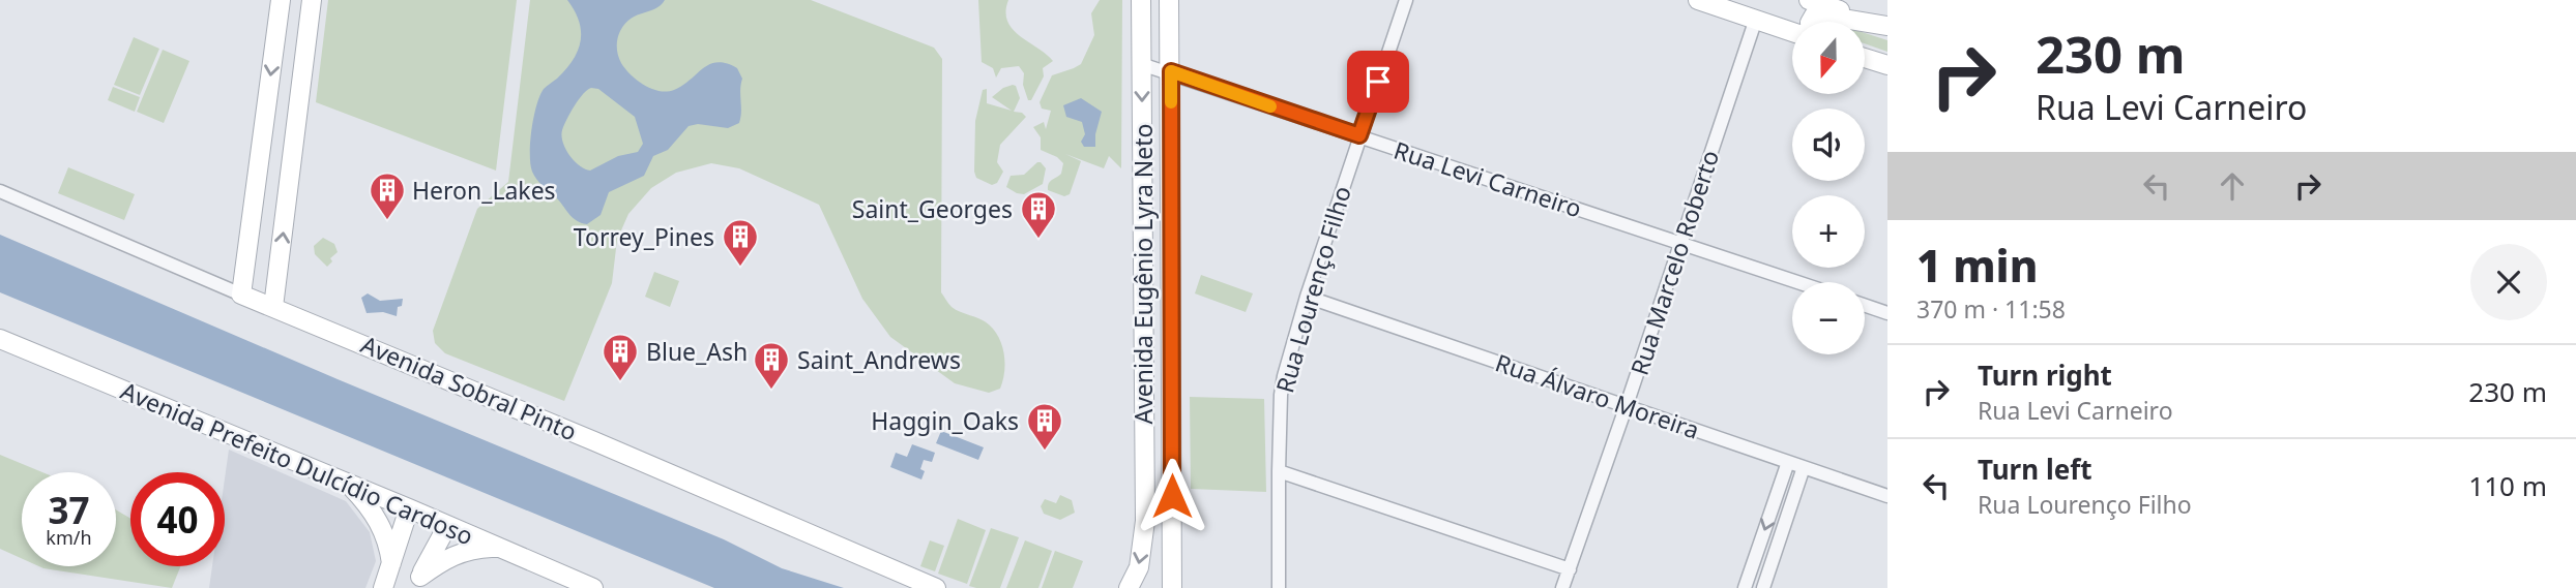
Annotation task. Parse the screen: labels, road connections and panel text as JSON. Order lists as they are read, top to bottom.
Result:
{
  "streets": {
    "street": [
      "Rua Levi Carneiro",
      "Rua Marcelo Roberto",
      "Avenida Eugênio Lyra Neto",
      "Rua Lourenço Filho",
      "Avenida Sobral Pinto",
      "Rua Álvaro Moreira",
      "Avenida Prefeito Dulcídio Cardoso"
    ]
  },
  "crossings": [
    ["Rua Levi Carneiro", "Rua Marcelo Roberto"],
    ["Rua Levi Carneiro", "Avenida Eugênio Lyra Neto"],
    ["Rua Levi Carneiro", "Rua Lourenço Filho"],
    ["Rua Marcelo Roberto", "Rua Álvaro Moreira"],
    ["Rua Lourenço Filho", "Rua Álvaro Moreira"]
  ],
  "places": {
    "building": [
      "Heron_Lakes",
      "Saint_Georges",
      "Torrey_Pines",
      "Blue_Ash",
      "Saint_Andrews",
      "Haggin_Oaks"
    ]
  },
  "north": "bottom",
  "page": {
    "turn": ["230 m", "Rua Levi Carneiro"],
    "map_buttons": ["+", "−"],
    "heading": ["1 min", "370 m · 11:58"],
    "list": [
      {
        "name": "Turn right",
        "note": "Rua Levi Carneiro",
        "value": "230 m"
      },
      {
        "name": "Turn left",
        "note": "Rua Lourenço Filho",
        "value": "110 m"
      }
    ],
    "speed": "37 km/h",
    "limit": "40"
  }
}
